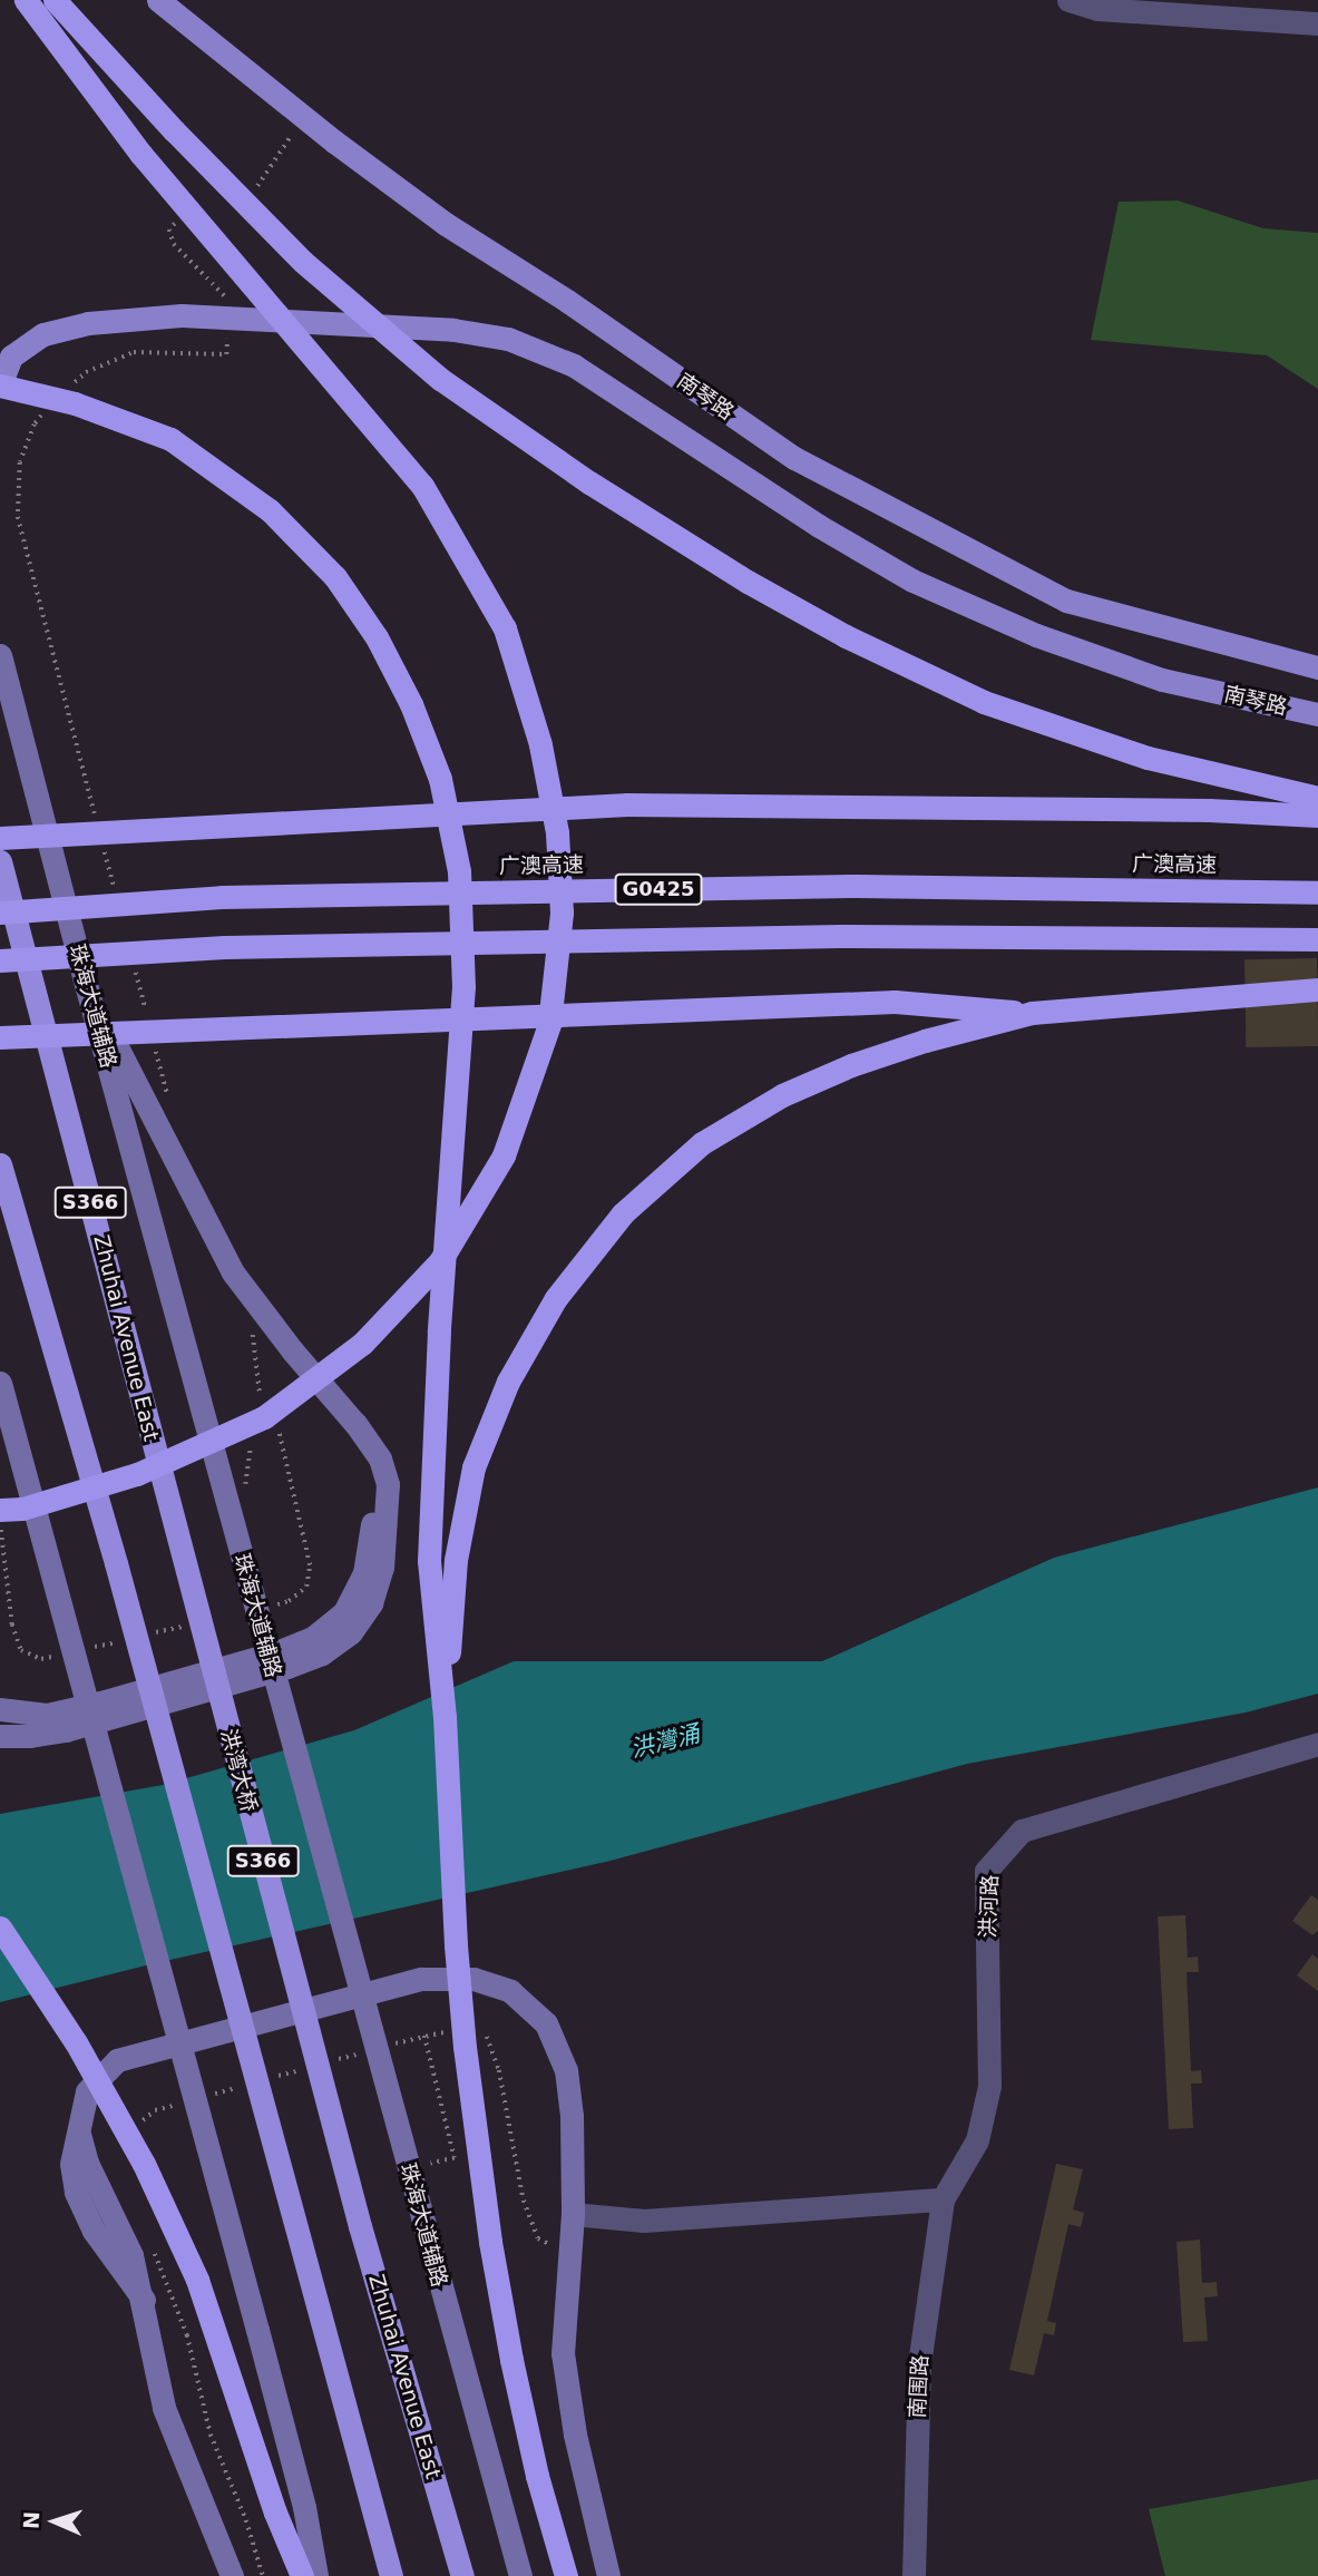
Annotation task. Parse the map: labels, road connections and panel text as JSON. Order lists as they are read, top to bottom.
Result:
{
  "streets": {
    "highway": [
      "广澳高速",
      "G0425",
      "S366",
      "Zhuhai Avenue East",
      "洪湾大桥"
    ],
    "main road": ["南琴路", "珠海大道辅路"],
    "street": ["洪河路", "南围路"]
  },
  "crossings": [
    ["Zhuhai Avenue East", "洪湾大桥"],
    ["洪河路", "南围路"]
  ],
  "water": ["洪灣涌"],
  "north": "left"
}
